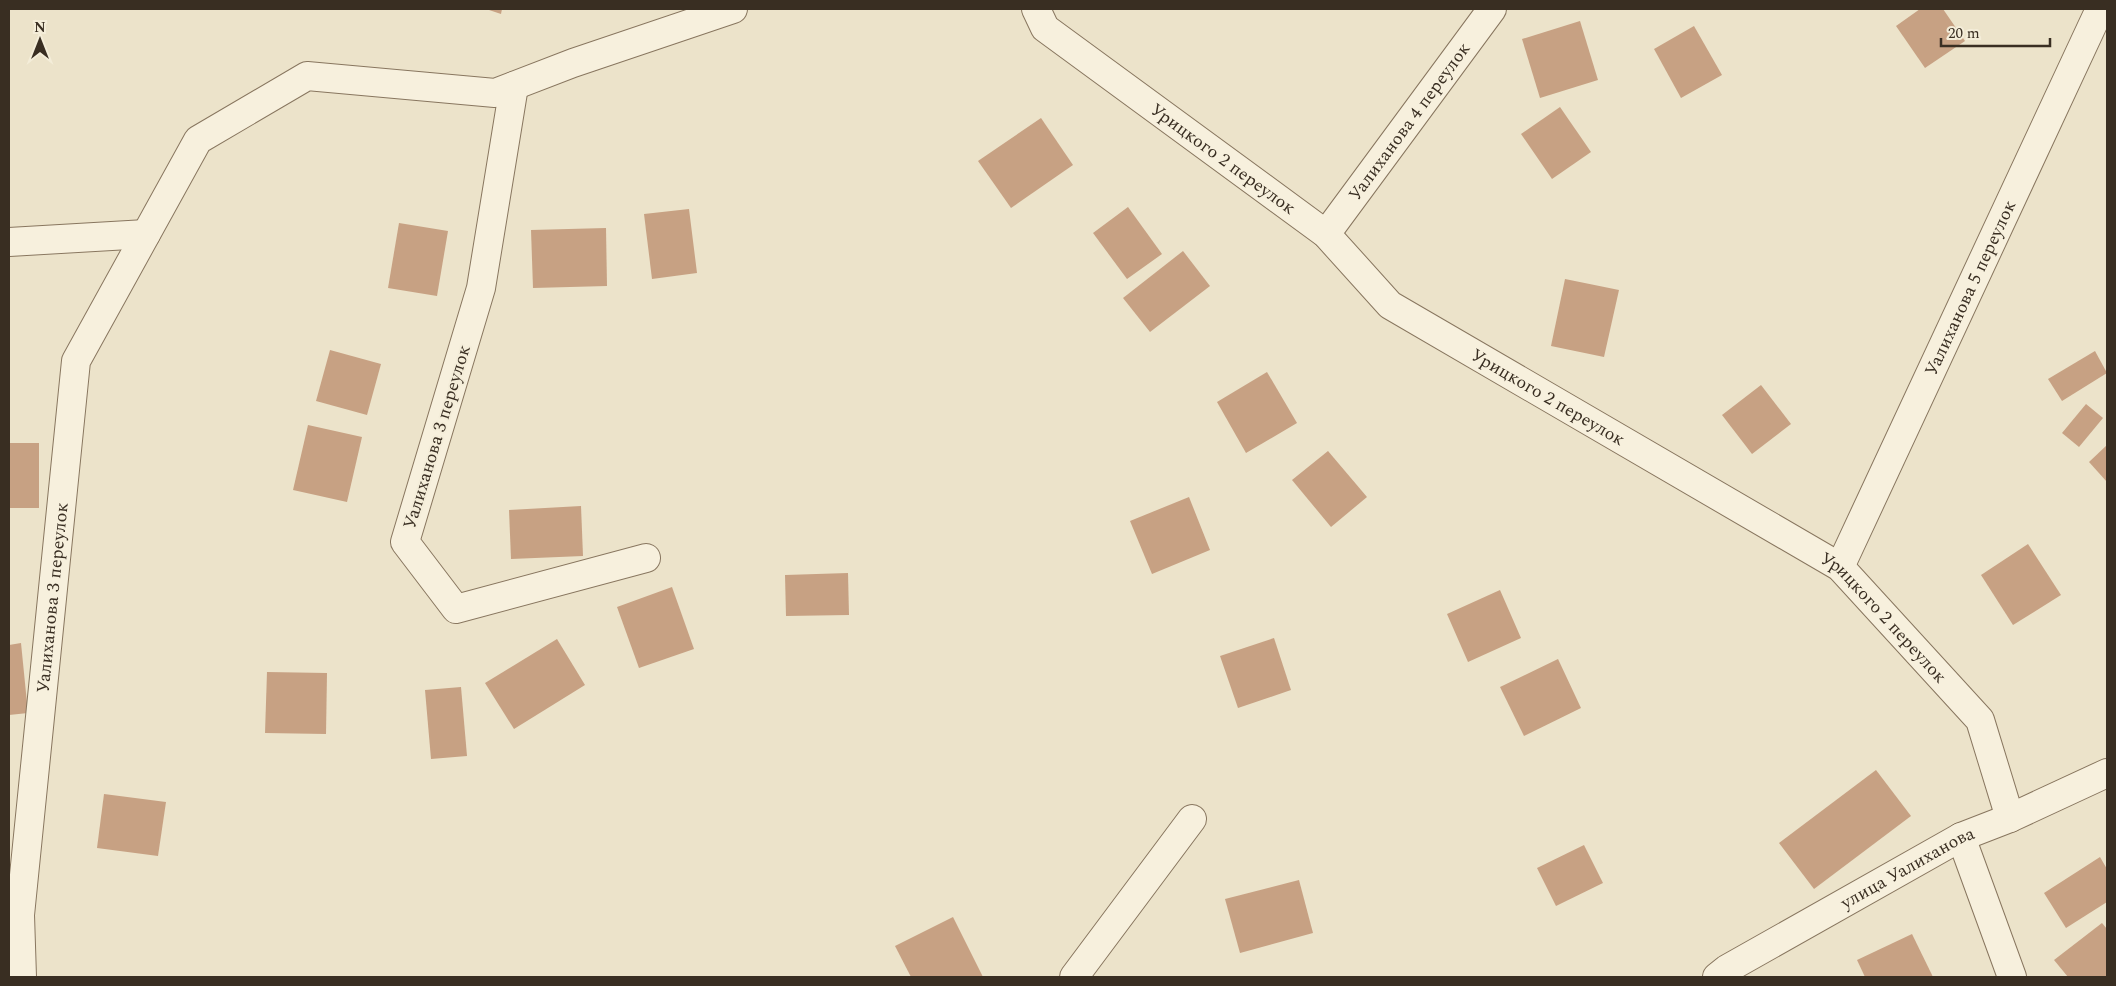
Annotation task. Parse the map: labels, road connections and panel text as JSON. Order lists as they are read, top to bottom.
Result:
{
  "streets": {
    "street": [
      "Уалиханова 4 переулок",
      "Урицкого 2 переулок",
      "Уалиханова 5 переулок",
      "Уалиханова 3 переулок",
      "улица Уалиханова"
    ]
  },
  "crossings": [
    ["Уалиханова 4 переулок", "Урицкого 2 переулок"],
    ["Урицкого 2 переулок", "Уалиханова 5 переулок"],
    ["Урицкого 2 переулок", "улица Уалиханова"]
  ],
  "scale_bar": "20 m",
  "north": "top"
}
